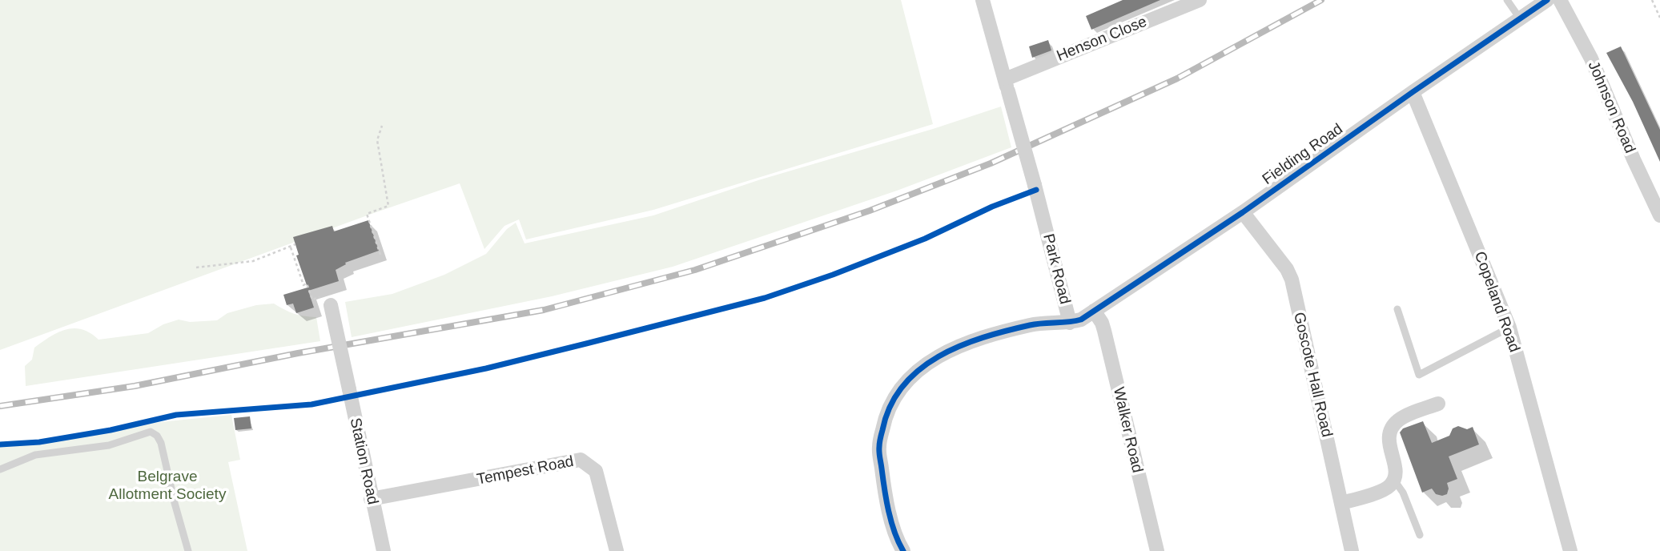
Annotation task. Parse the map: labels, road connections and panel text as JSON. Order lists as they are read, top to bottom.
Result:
{
  "streets": {
    "street": [
      "Henson Close",
      "Johnson Road",
      "Fielding Road",
      "Park Road",
      "Copeland Road",
      "Goscote Hall Road",
      "Walker Road",
      "Station Road",
      "Tempest Road"
    ]
  },
  "crossings": [
    ["Henson Close", "Park Road"],
    ["Fielding Road", "Park Road"],
    ["Fielding Road", "Copeland Road"],
    ["Fielding Road", "Goscote Hall Road"],
    ["Fielding Road", "Walker Road"],
    ["Station Road", "Tempest Road"]
  ],
  "parks": ["Belgrave Allotment Society"]
}
